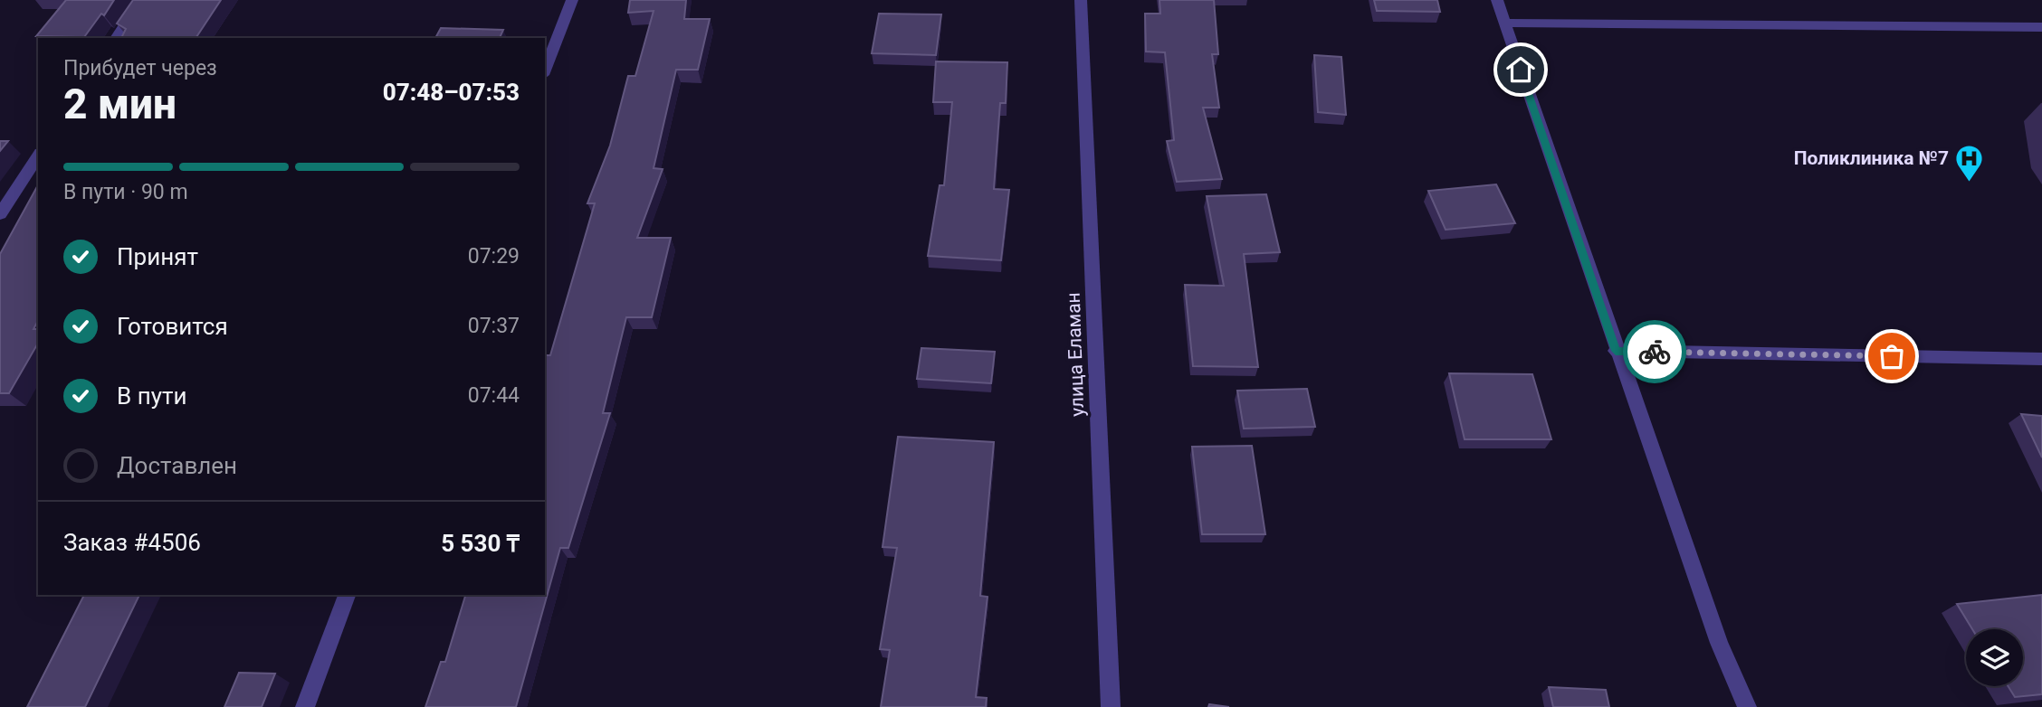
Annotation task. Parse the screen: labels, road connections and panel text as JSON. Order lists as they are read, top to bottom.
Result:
{
  "streets": {
    "street": ["улица Еламан"]
  },
  "places": {
    "hospital": ["Поликлиника №7"]
  },
  "page": {
    "heading": ["2 мин", "Прибудет через", "07:48–07:53"],
    "panel": ["Заказ #4506", "5 530 ₸"],
    "bar": "В пути · 90 m",
    "list": [
      ["Принят", "07:29"],
      ["Готовится", "07:37"],
      ["В пути", "07:44"],
      "Доставлен"
    ]
  }
}
